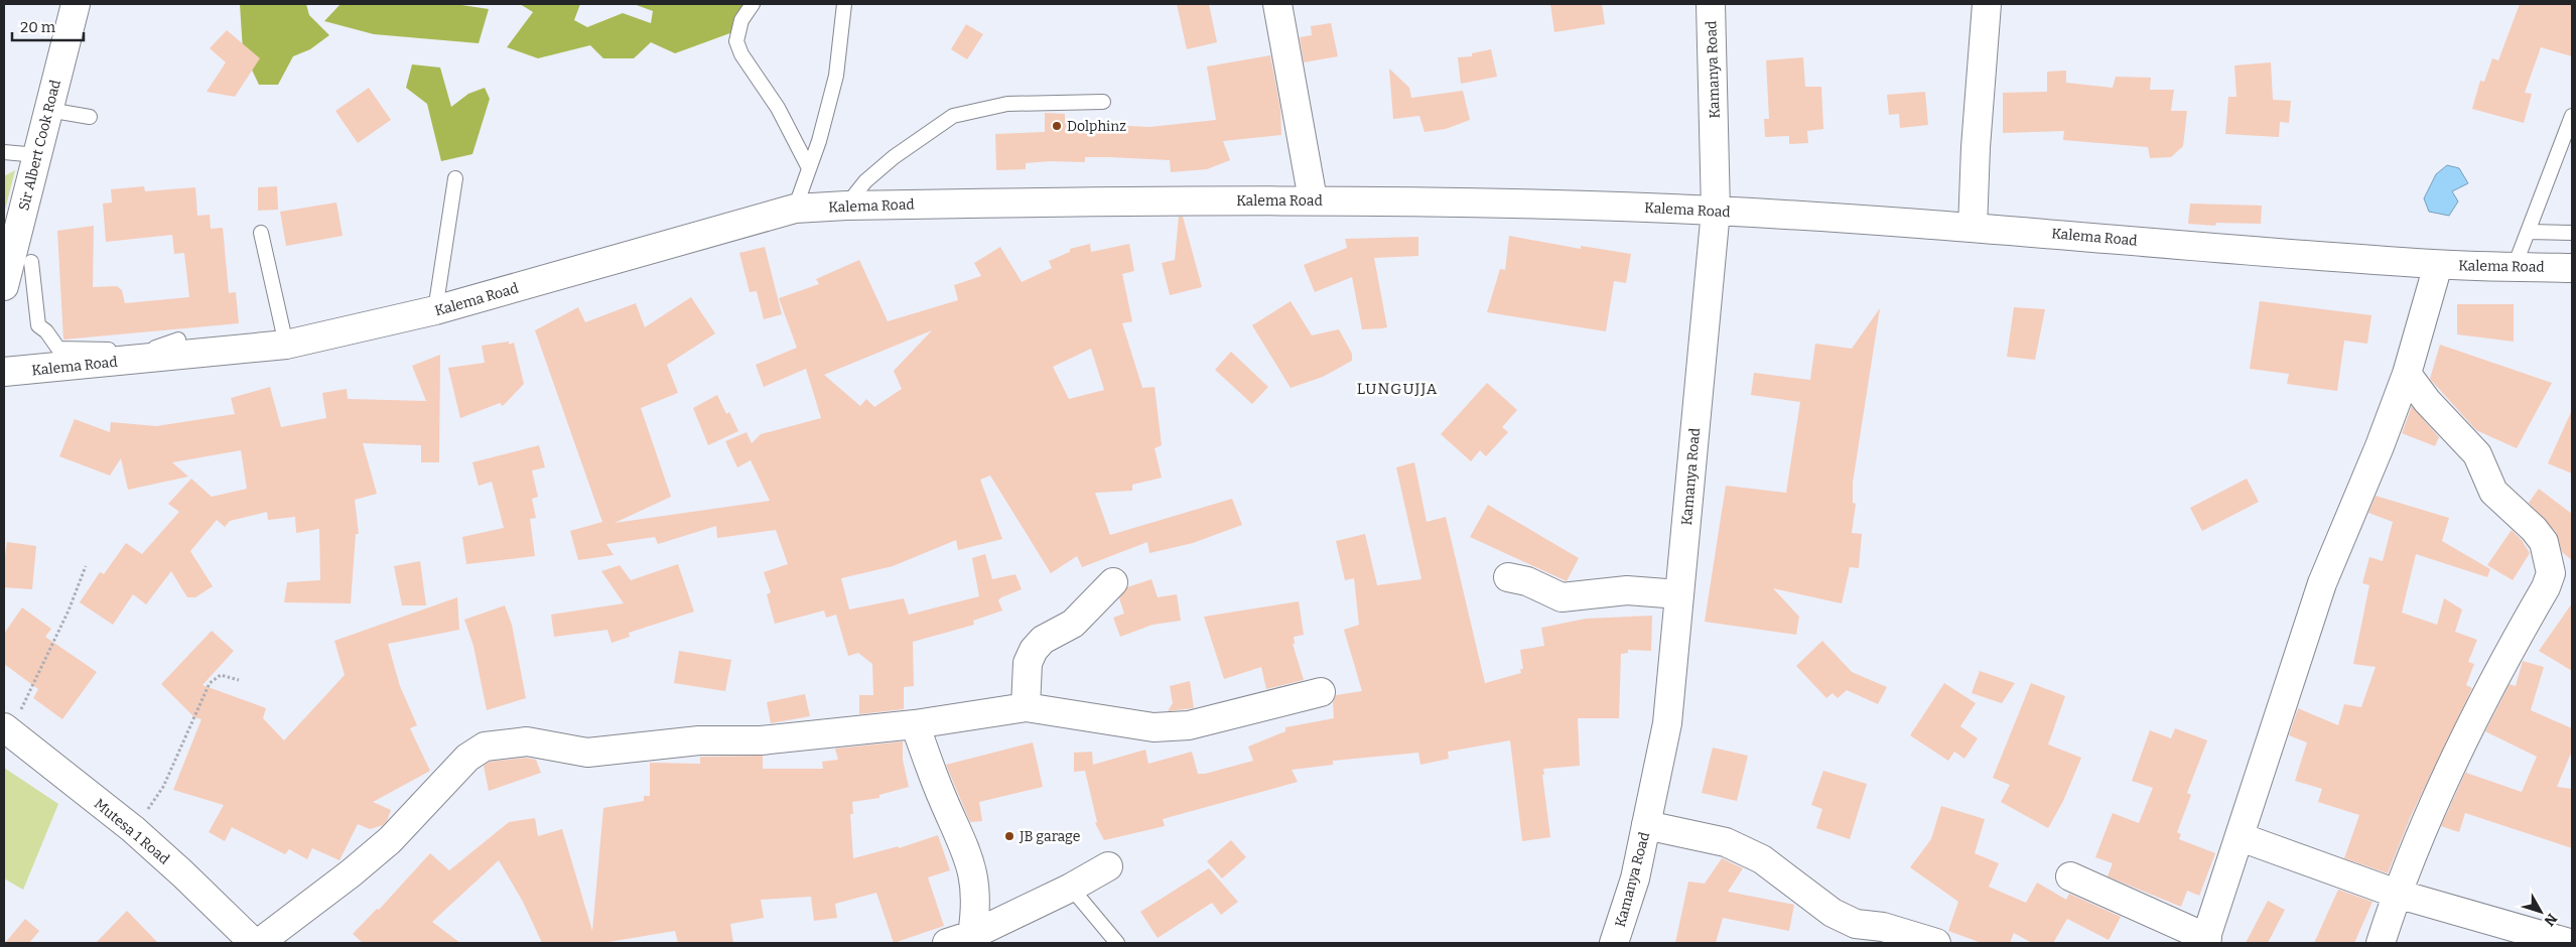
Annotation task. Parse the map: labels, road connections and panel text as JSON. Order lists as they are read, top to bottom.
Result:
{
  "streets": {
    "street": [
      "Kamanya Road",
      "Sir Albert Cook Road",
      "Kalema Road",
      "Mutesa 1 Road"
    ]
  },
  "crossings": [
    ["Kamanya Road", "Kalema Road"]
  ],
  "districts": ["LUNGUJJA"],
  "places": ["Dolphinz", "JB garage"],
  "scale_bar": "20 m",
  "north": "bottom right"
}
